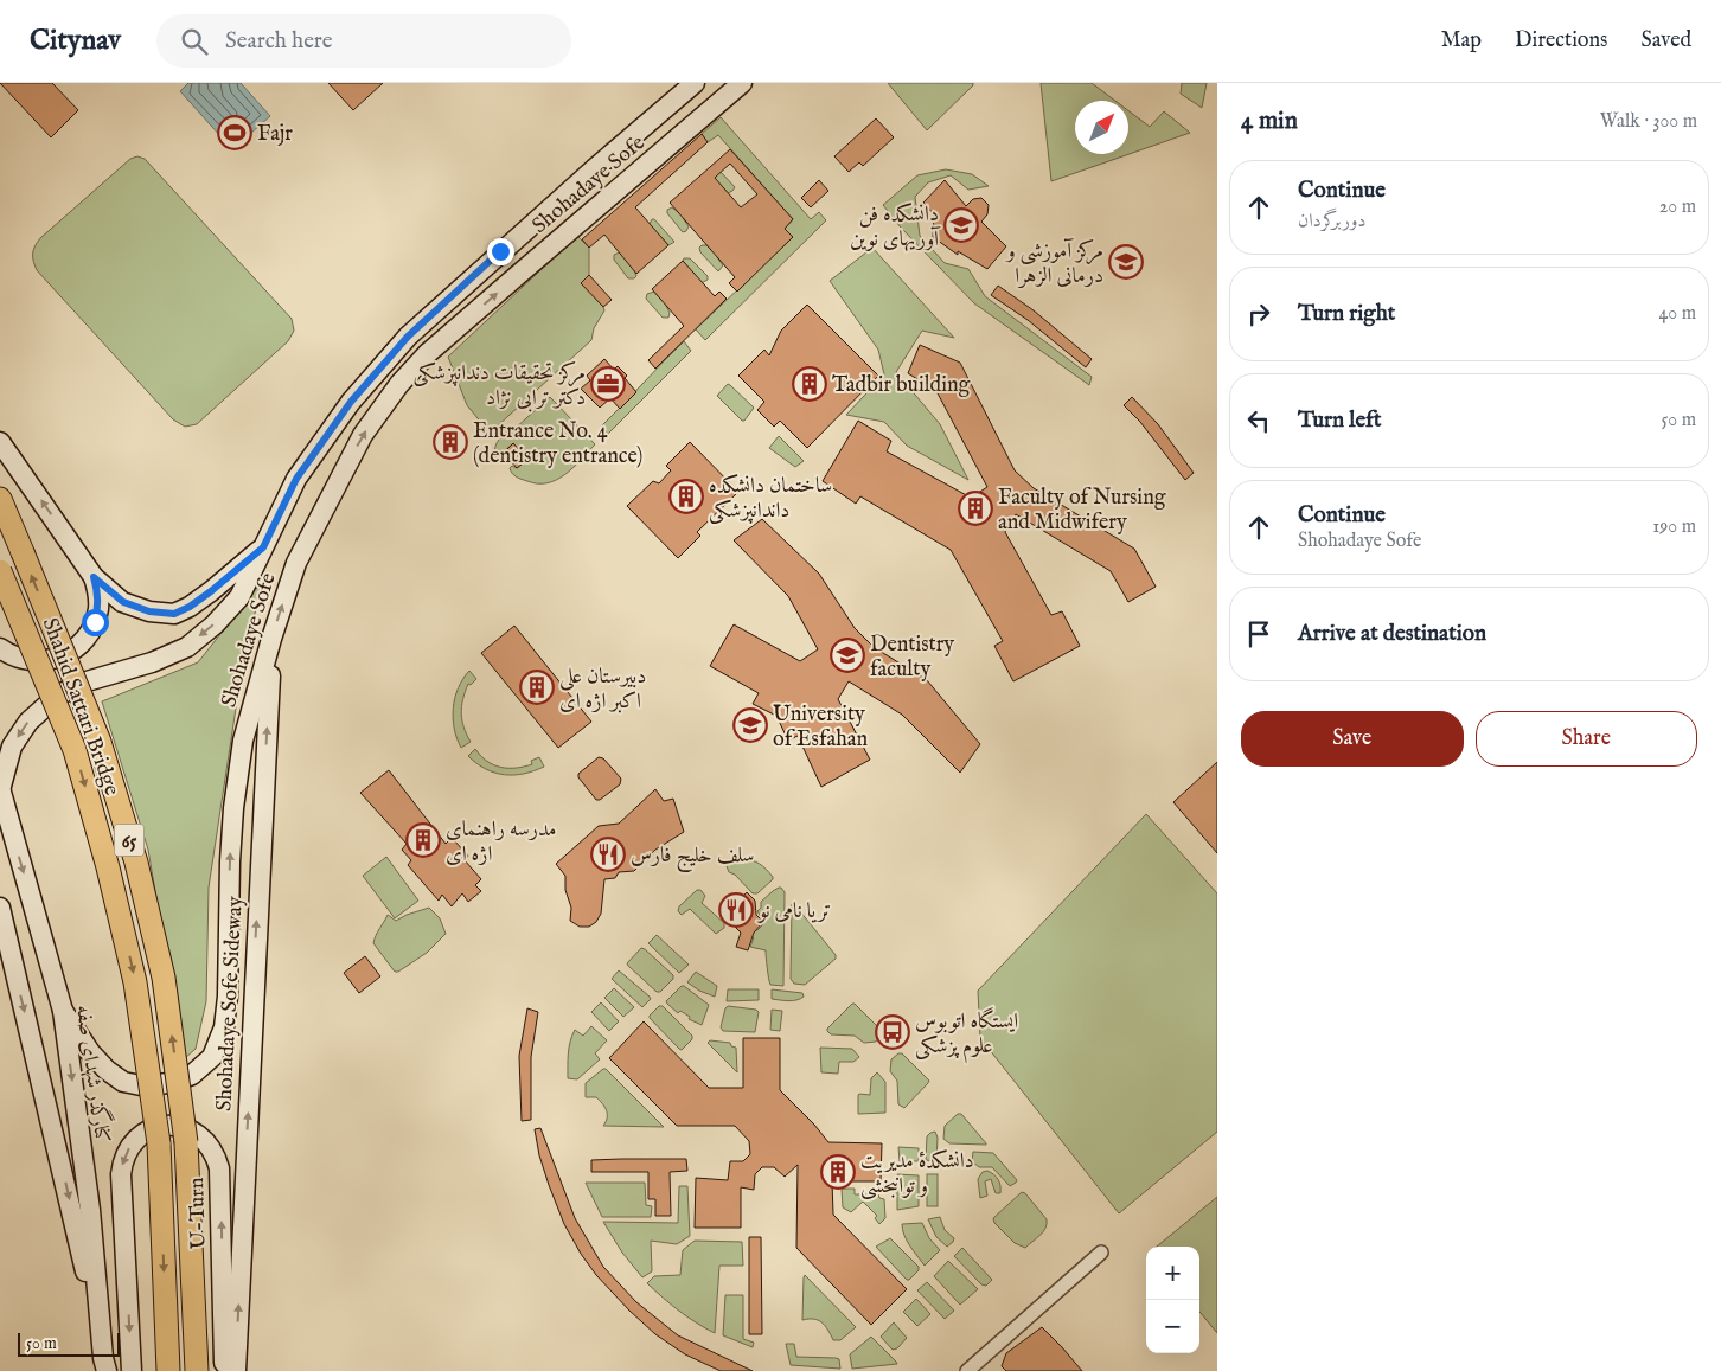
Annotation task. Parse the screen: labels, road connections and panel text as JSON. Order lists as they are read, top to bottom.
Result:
{
  "streets": {
    "highway": ["Shahid Sattari Bridge", "65"],
    "main road": [
      "Shohadaye Sofe",
      "Shohadaye Sofe Sideway",
      "کنارگذر شهدای صفه",
      "U-Turn"
    ]
  },
  "crossings": [
    ["Shohadaye Sofe", "Shohadaye Sofe Sideway"],
    ["Shohadaye Sofe", "کنارگذر شهدای صفه"]
  ],
  "one_way": ["Shohadaye Sofe Sideway"],
  "places": {
    "sports": ["Fajr"],
    "school or university": [
      "دانشکده فن آوریهای نوین",
      "مرکز آموزشی و درمانی الزهرا",
      "Dentistry faculty",
      "University of Esfahan"
    ],
    "office": ["مرکز تحقیقات دندانپزشکی دکتر ترابی نژاد"],
    "building": [
      "Tadbir building",
      "Entrance No. 4 (dentistry entrance)",
      "ساختمان دانشکده داندانپزشکی",
      "Faculty of Nursing and Midwifery",
      "دبیرستان علی اکبر اژه ای",
      "مدرسه راهنمای اژه ای",
      "دانشکدهٔ مدیریت و توانبخشی"
    ],
    "restaurant": ["سلف خلیج فارس", "تریا نامی نو"],
    "bus stop": ["ایستگاه اتوبوس علوم پزشکی"]
  },
  "scale_bar": "50 m",
  "north": "top right",
  "page": {
    "header": "Citynav",
    "search": "Search here",
    "nav": ["Map", "Directions", "Saved"],
    "heading": ["4 min", "Walk · 300 m"],
    "list": [
      ["Continue", "دوربرگردان", "20 m"],
      ["Turn right", "40 m"],
      ["Turn left", "50 m"],
      ["Continue", "Shohadaye Sofe", "190 m"],
      "Arrive at destination"
    ],
    "buttons": ["Save", "Share"],
    "map_buttons": ["+", "−"],
    "scale": "50 m"
  }
}
